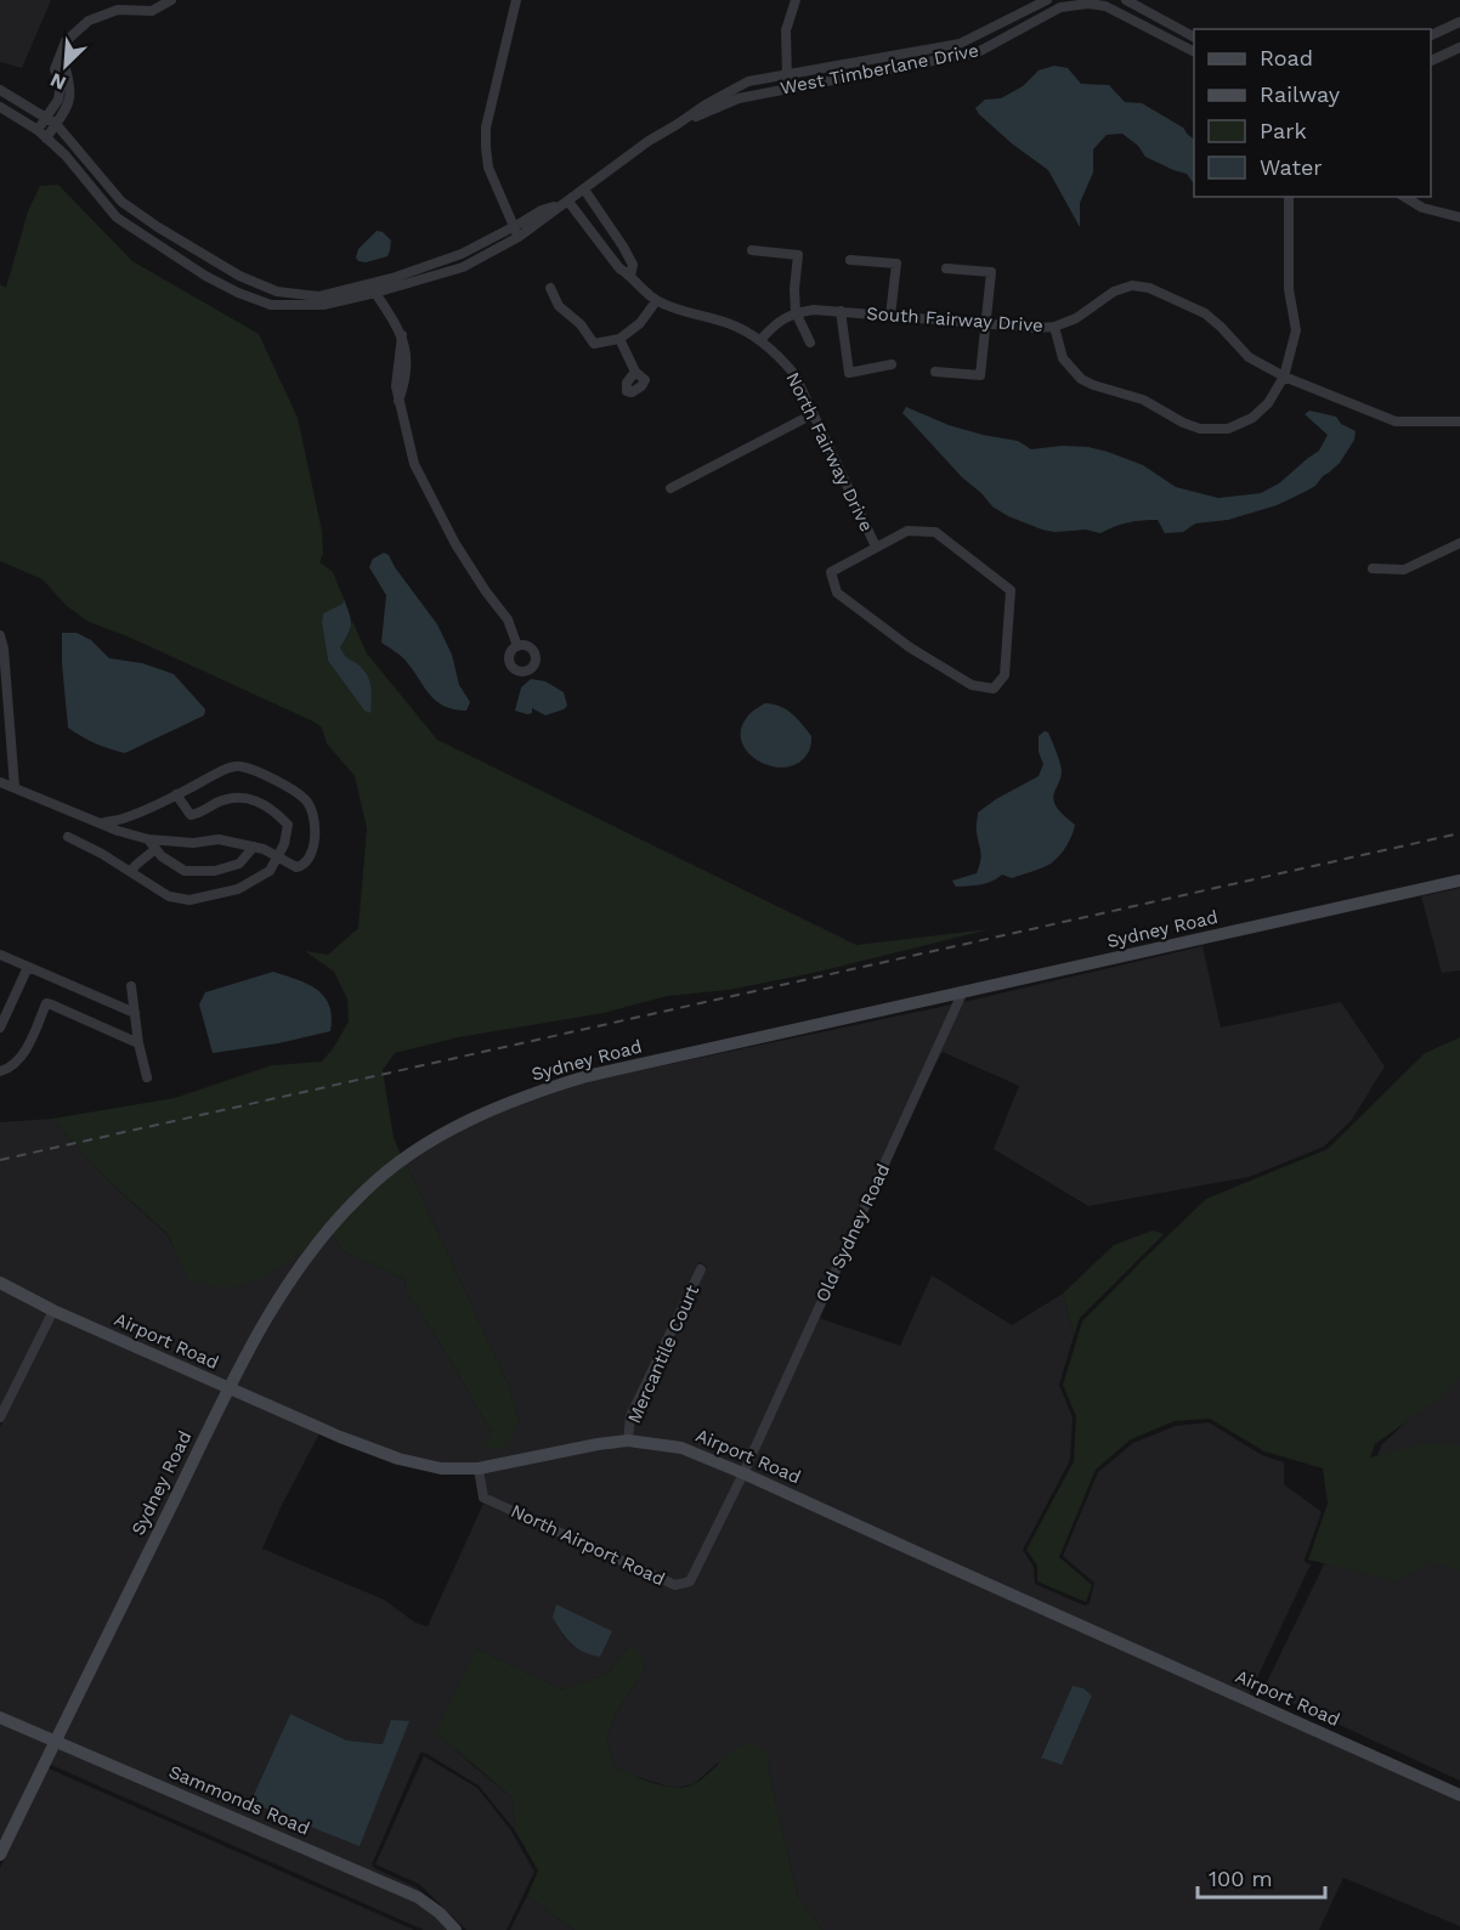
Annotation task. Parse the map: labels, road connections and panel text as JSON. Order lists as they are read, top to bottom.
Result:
{
  "streets": {
    "street": [
      "West Timberlane Drive",
      "South Fairway Drive",
      "North Fairway Drive",
      "Sydney Road",
      "Old Sydney Road",
      "Airport Road",
      "Mercantile Court",
      "North Airport Road",
      "Sammonds Road"
    ]
  },
  "crossings": [
    ["West Timberlane Drive", "North Fairway Drive"],
    ["Sydney Road", "Old Sydney Road"],
    ["Sydney Road", "Airport Road"],
    ["Sydney Road", "Sammonds Road"],
    ["Old Sydney Road", "Airport Road"],
    ["Old Sydney Road", "North Airport Road"],
    ["Airport Road", "Mercantile Court"],
    ["Airport Road", "North Airport Road"]
  ],
  "legend": [
    "Road",
    "Railway",
    "Park",
    "Water"
  ],
  "scale_bar": "100 m",
  "north": "bottom left"
}
